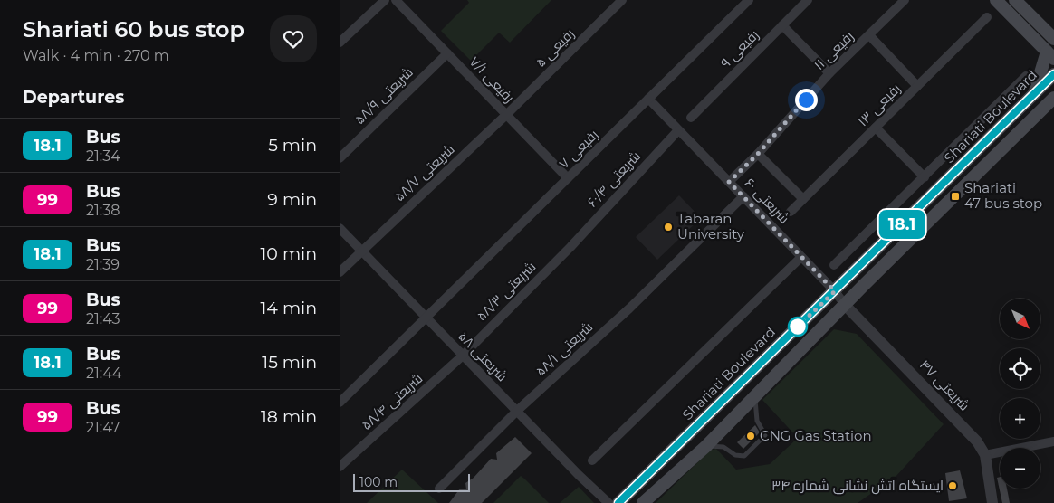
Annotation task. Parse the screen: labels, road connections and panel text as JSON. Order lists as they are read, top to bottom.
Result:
{
  "streets": {
    "main road": ["Shariati Boulevard"],
    "street": [
      "رفیعی ۵",
      "رفیعی ۹",
      "رفیعی ۱۱",
      "رفیعی ۷/۱",
      "شریعتی ۵۸/۹",
      "رفیعی ۱۳",
      "رفیعی ۷",
      "شریعتی ۵۸/۷",
      "شریعتی ۶۰/۴",
      "شریعتی ۶۰",
      "شریعتی ۵۸/۳",
      "شریعتی ۵۸/۱",
      "شریعتی ۵۸",
      "شریعتی ۴۷",
      "شریعتی ۵۸/۴"
    ]
  },
  "crossings": [
    ["رفیعی ۵", "رفیعی ۷/۱"],
    ["رفیعی ۵", "شریعتی ۵۸/۷"],
    ["رفیعی ۱۱", "شریعتی ۶۰"],
    ["رفیعی ۷/۱", "شریعتی ۵۸/۹"],
    ["رفیعی ۷/۱", "رفیعی ۷"],
    ["رفیعی ۷/۱", "شریعتی ۵۸/۷"],
    ["Shariati Boulevard", "شریعتی ۶۰"],
    ["رفیعی ۷", "شریعتی ۶۰"],
    ["رفیعی ۷", "شریعتی ۵۸"],
    ["شریعتی ۵۸/۷", "شریعتی ۵۸"],
    ["شریعتی ۶۰/۴", "شریعتی ۶۰"],
    ["شریعتی ۶۰/۴", "شریعتی ۵۸/۳"],
    ["شریعتی ۶۰", "شریعتی ۵۸/۱"],
    ["شریعتی ۶۰", "شریعتی ۴۷"],
    ["شریعتی ۵۸/۳", "شریعتی ۵۸"],
    ["شریعتی ۵۸/۳", "شریعتی ۵۸/۴"],
    ["شریعتی ۵۸/۱", "شریعتی ۵۸"],
    ["شریعتی ۵۸", "شریعتی ۵۸/۴"]
  ],
  "places": {
    "transit": ["Shariati 47 bus stop"],
    "other": ["Tabaran University", "CNG Gas Station", "ایستگاه آتش نشانی شماره ۳۴"]
  },
  "lines": ["bus line 18.1"],
  "scale_bar": "100 m",
  "north": "bottom right",
  "page": {
    "heading": [
      ["Shariati 60 bus stop", "Walk · 4 min · 270 m"],
      "Departures"
    ],
    "on_map": "18.1",
    "list": [
      {
        "mark": "18.1",
        "name": "Bus",
        "note": "21:34",
        "value": "5 min"
      },
      {
        "mark": "99",
        "name": "Bus",
        "note": "21:38",
        "value": "9 min"
      },
      {
        "mark": "18.1",
        "name": "Bus",
        "note": "21:39",
        "value": "10 min"
      },
      {
        "mark": "99",
        "name": "Bus",
        "note": "21:43",
        "value": "14 min"
      },
      {
        "mark": "18.1",
        "name": "Bus",
        "note": "21:44",
        "value": "15 min"
      },
      {
        "mark": "99",
        "name": "Bus",
        "note": "21:47",
        "value": "18 min"
      }
    ],
    "map_buttons": ["+", "−"],
    "scale": "100 m"
  }
}
